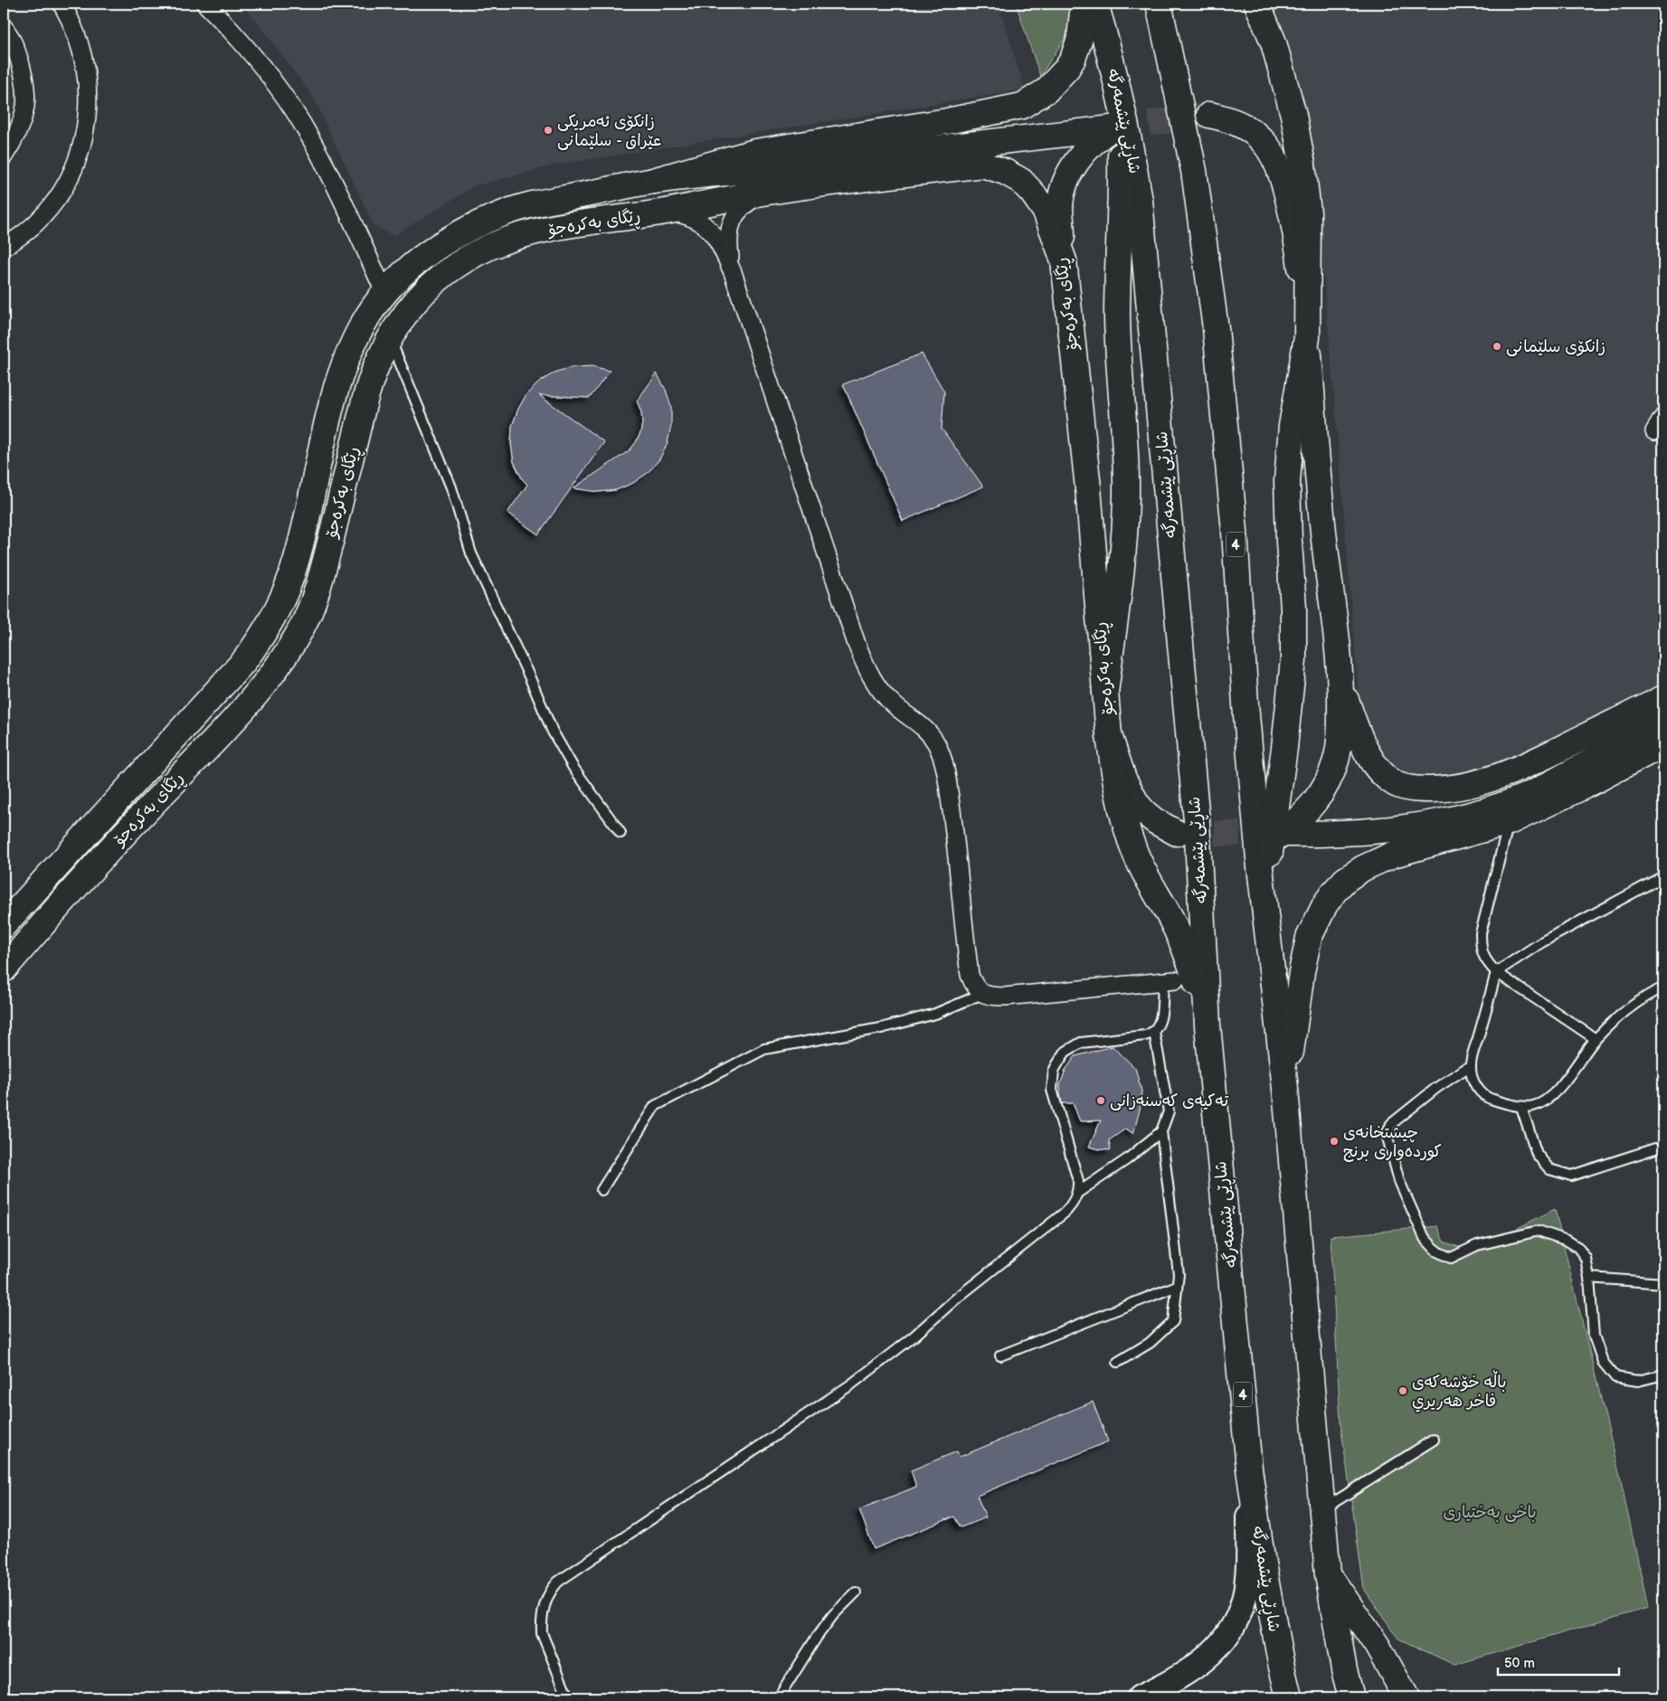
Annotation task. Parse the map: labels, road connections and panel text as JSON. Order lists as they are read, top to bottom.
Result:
{
  "streets": {
    "main road": ["شاڕێی پێشمەرگە", "ڕێگای بەکرەجۆ", "4"]
  },
  "parks": ["باخی بەختیاری"],
  "places": [
    "زانکۆی ئەمریکی عێراق - سلێمانی",
    "زانکۆی سلێمانی",
    "تەکیەی کەسنەزانی",
    "چيشتخانەی کوردەواری برنج",
    "باڵە خۆشەکەی فاخر هەريري"
  ],
  "scale_bar": "50 m"
}
